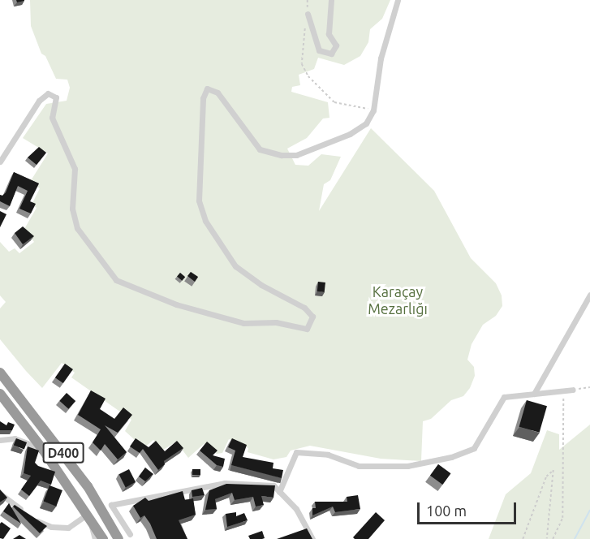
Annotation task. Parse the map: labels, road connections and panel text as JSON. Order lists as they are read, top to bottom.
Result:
{
  "streets": {
    "highway": ["D400"]
  },
  "parks": ["Karaçay Mezarlığı"],
  "scale_bar": "100 m"
}
